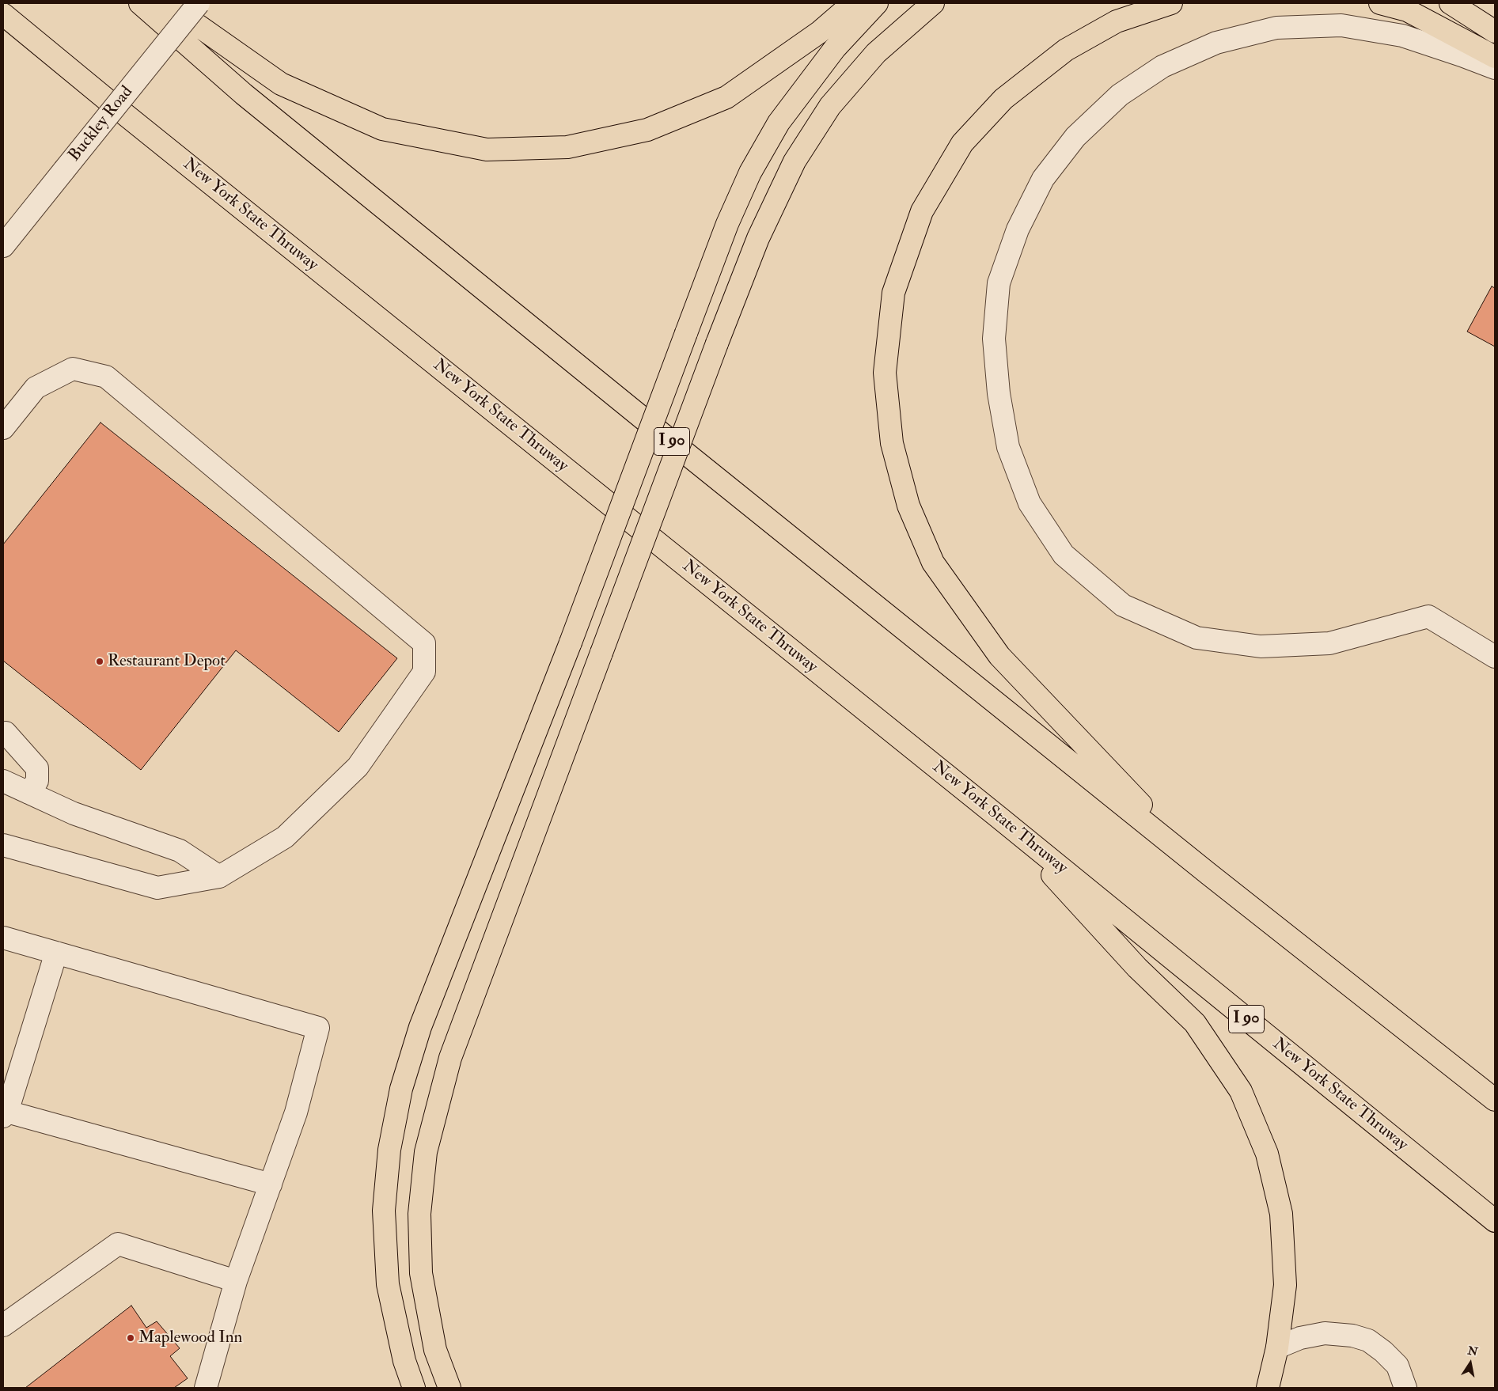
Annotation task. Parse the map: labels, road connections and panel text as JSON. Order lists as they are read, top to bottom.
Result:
{
  "streets": {
    "highway": ["New York State Thruway", "I 90"],
    "street": ["Buckley Road"]
  },
  "places": ["Restaurant Depot", "Maplewood Inn"],
  "north": "top"
}
